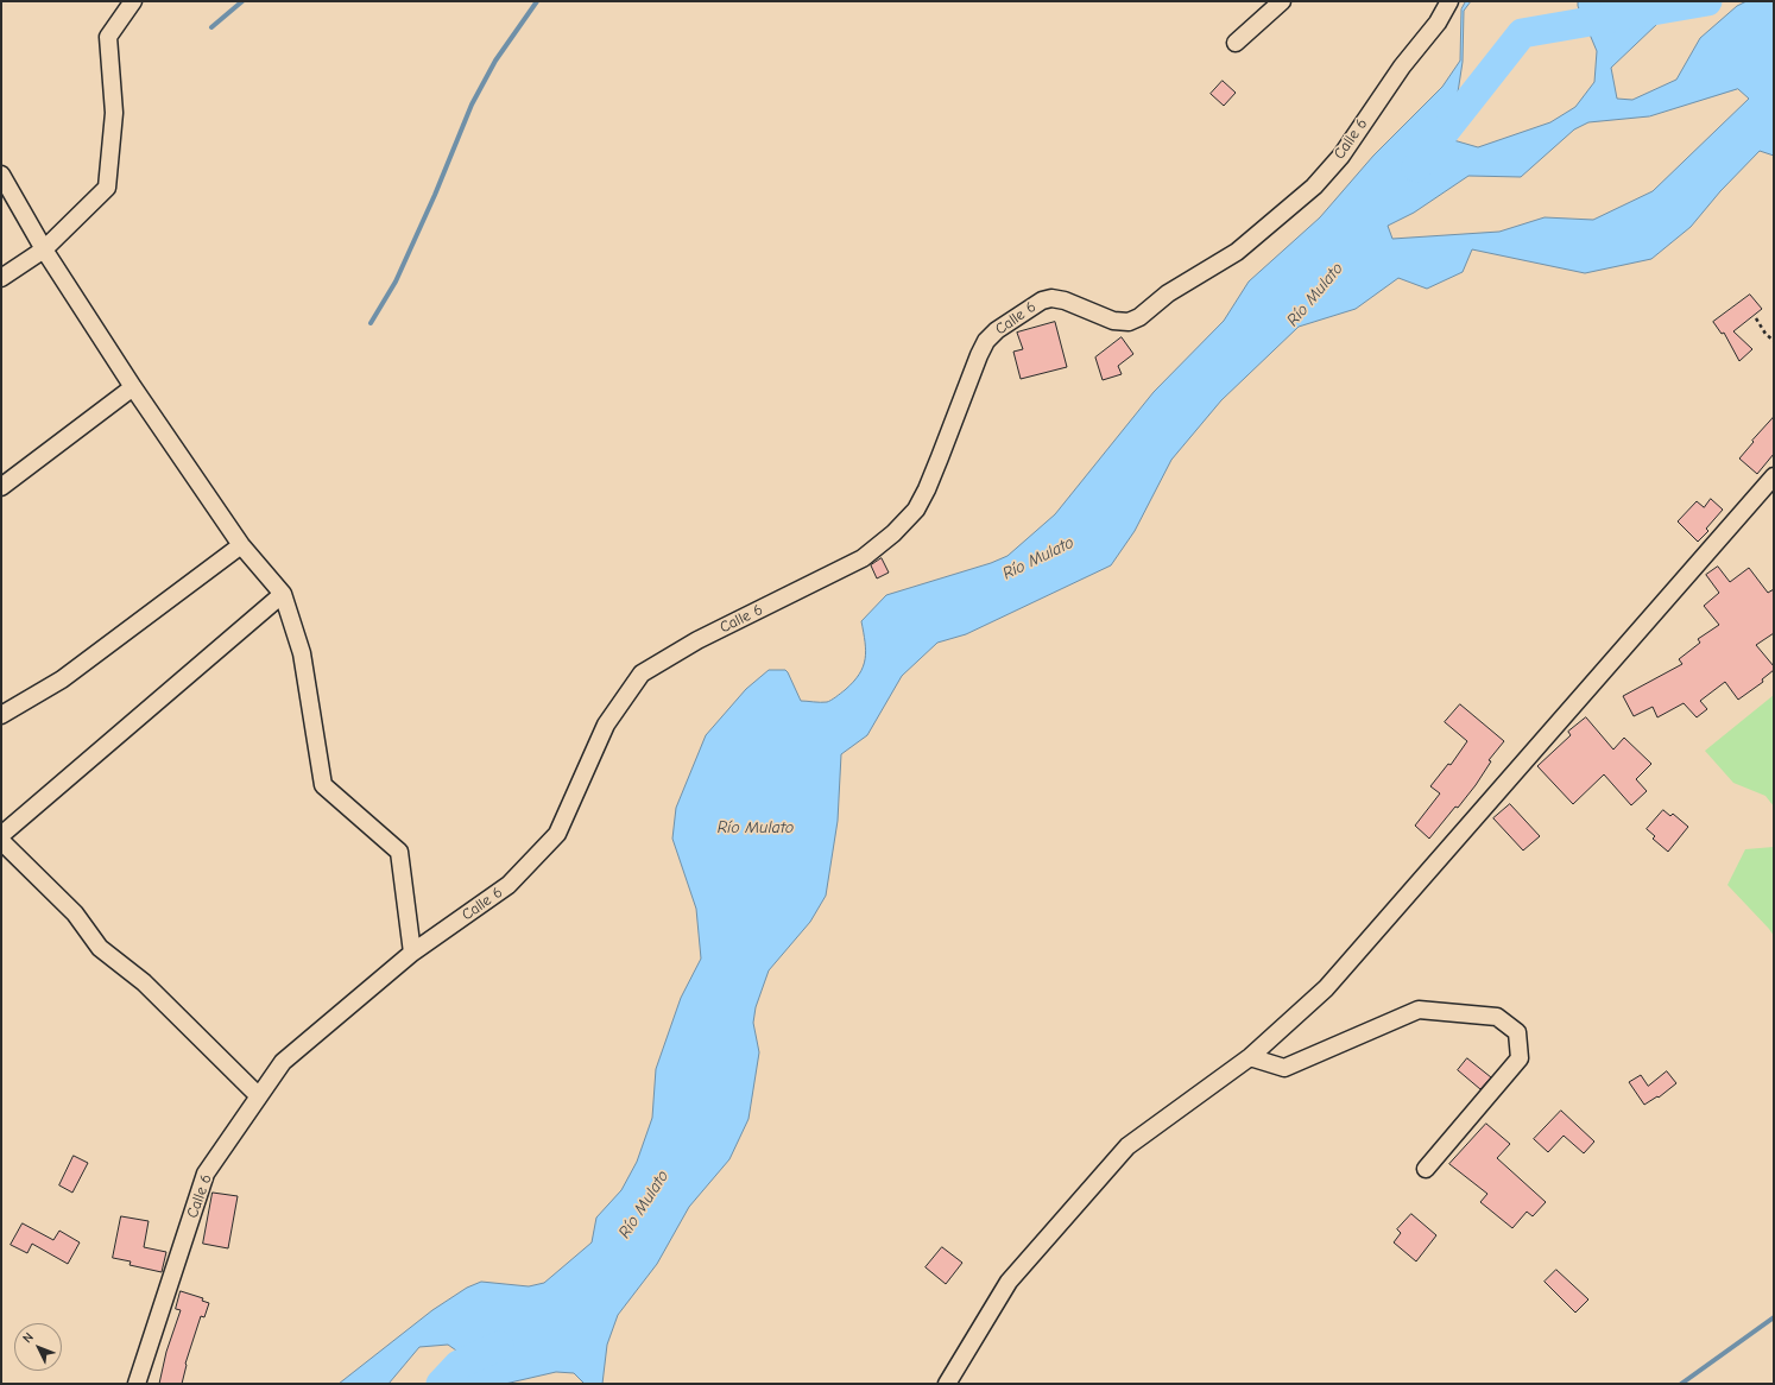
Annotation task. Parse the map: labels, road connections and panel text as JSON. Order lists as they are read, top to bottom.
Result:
{
  "streets": {
    "street": ["Calle 6"]
  },
  "water": ["Río Mulato"],
  "north": "top left"
}
